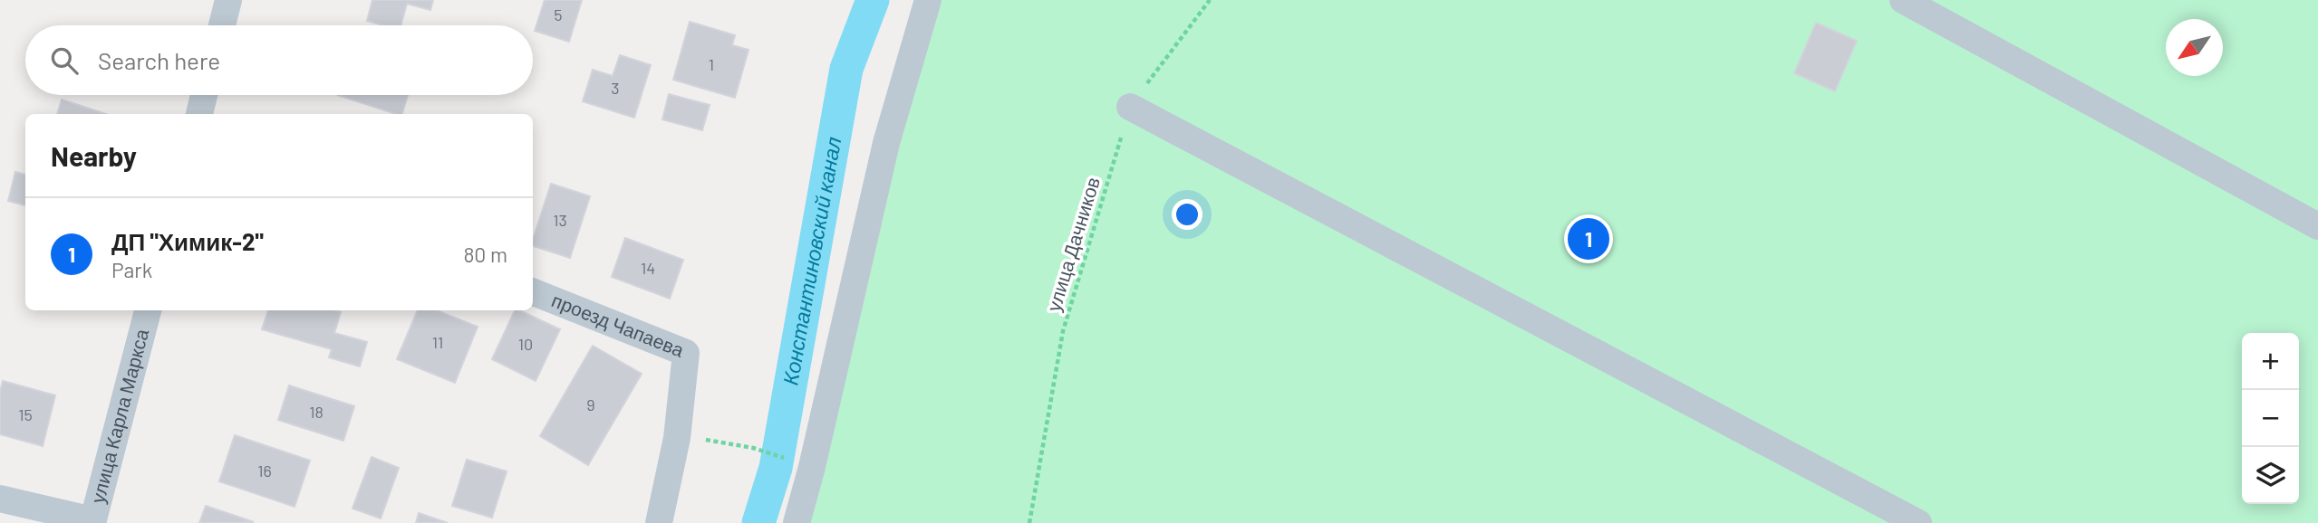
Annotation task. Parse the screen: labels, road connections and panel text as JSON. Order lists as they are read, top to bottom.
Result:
{
  "streets": {
    "street": ["проезд Чапаева", "улица Карла Маркса"],
    "path": ["улица Дачников"]
  },
  "water": ["Константиновский канал"],
  "house_numbers": [
    "5",
    "1",
    "3",
    "13",
    "14",
    "11",
    "10",
    "9",
    "18",
    "15",
    "16"
  ],
  "north": "bottom left",
  "page": {
    "search": "Search here",
    "heading": "Nearby",
    "list": [
      {
        "mark": "1",
        "name": "ДП \"Химик-2\"",
        "note": "Park",
        "value": "80 m"
      }
    ],
    "pins": "1",
    "map_buttons": ["+", "−"]
  }
}
